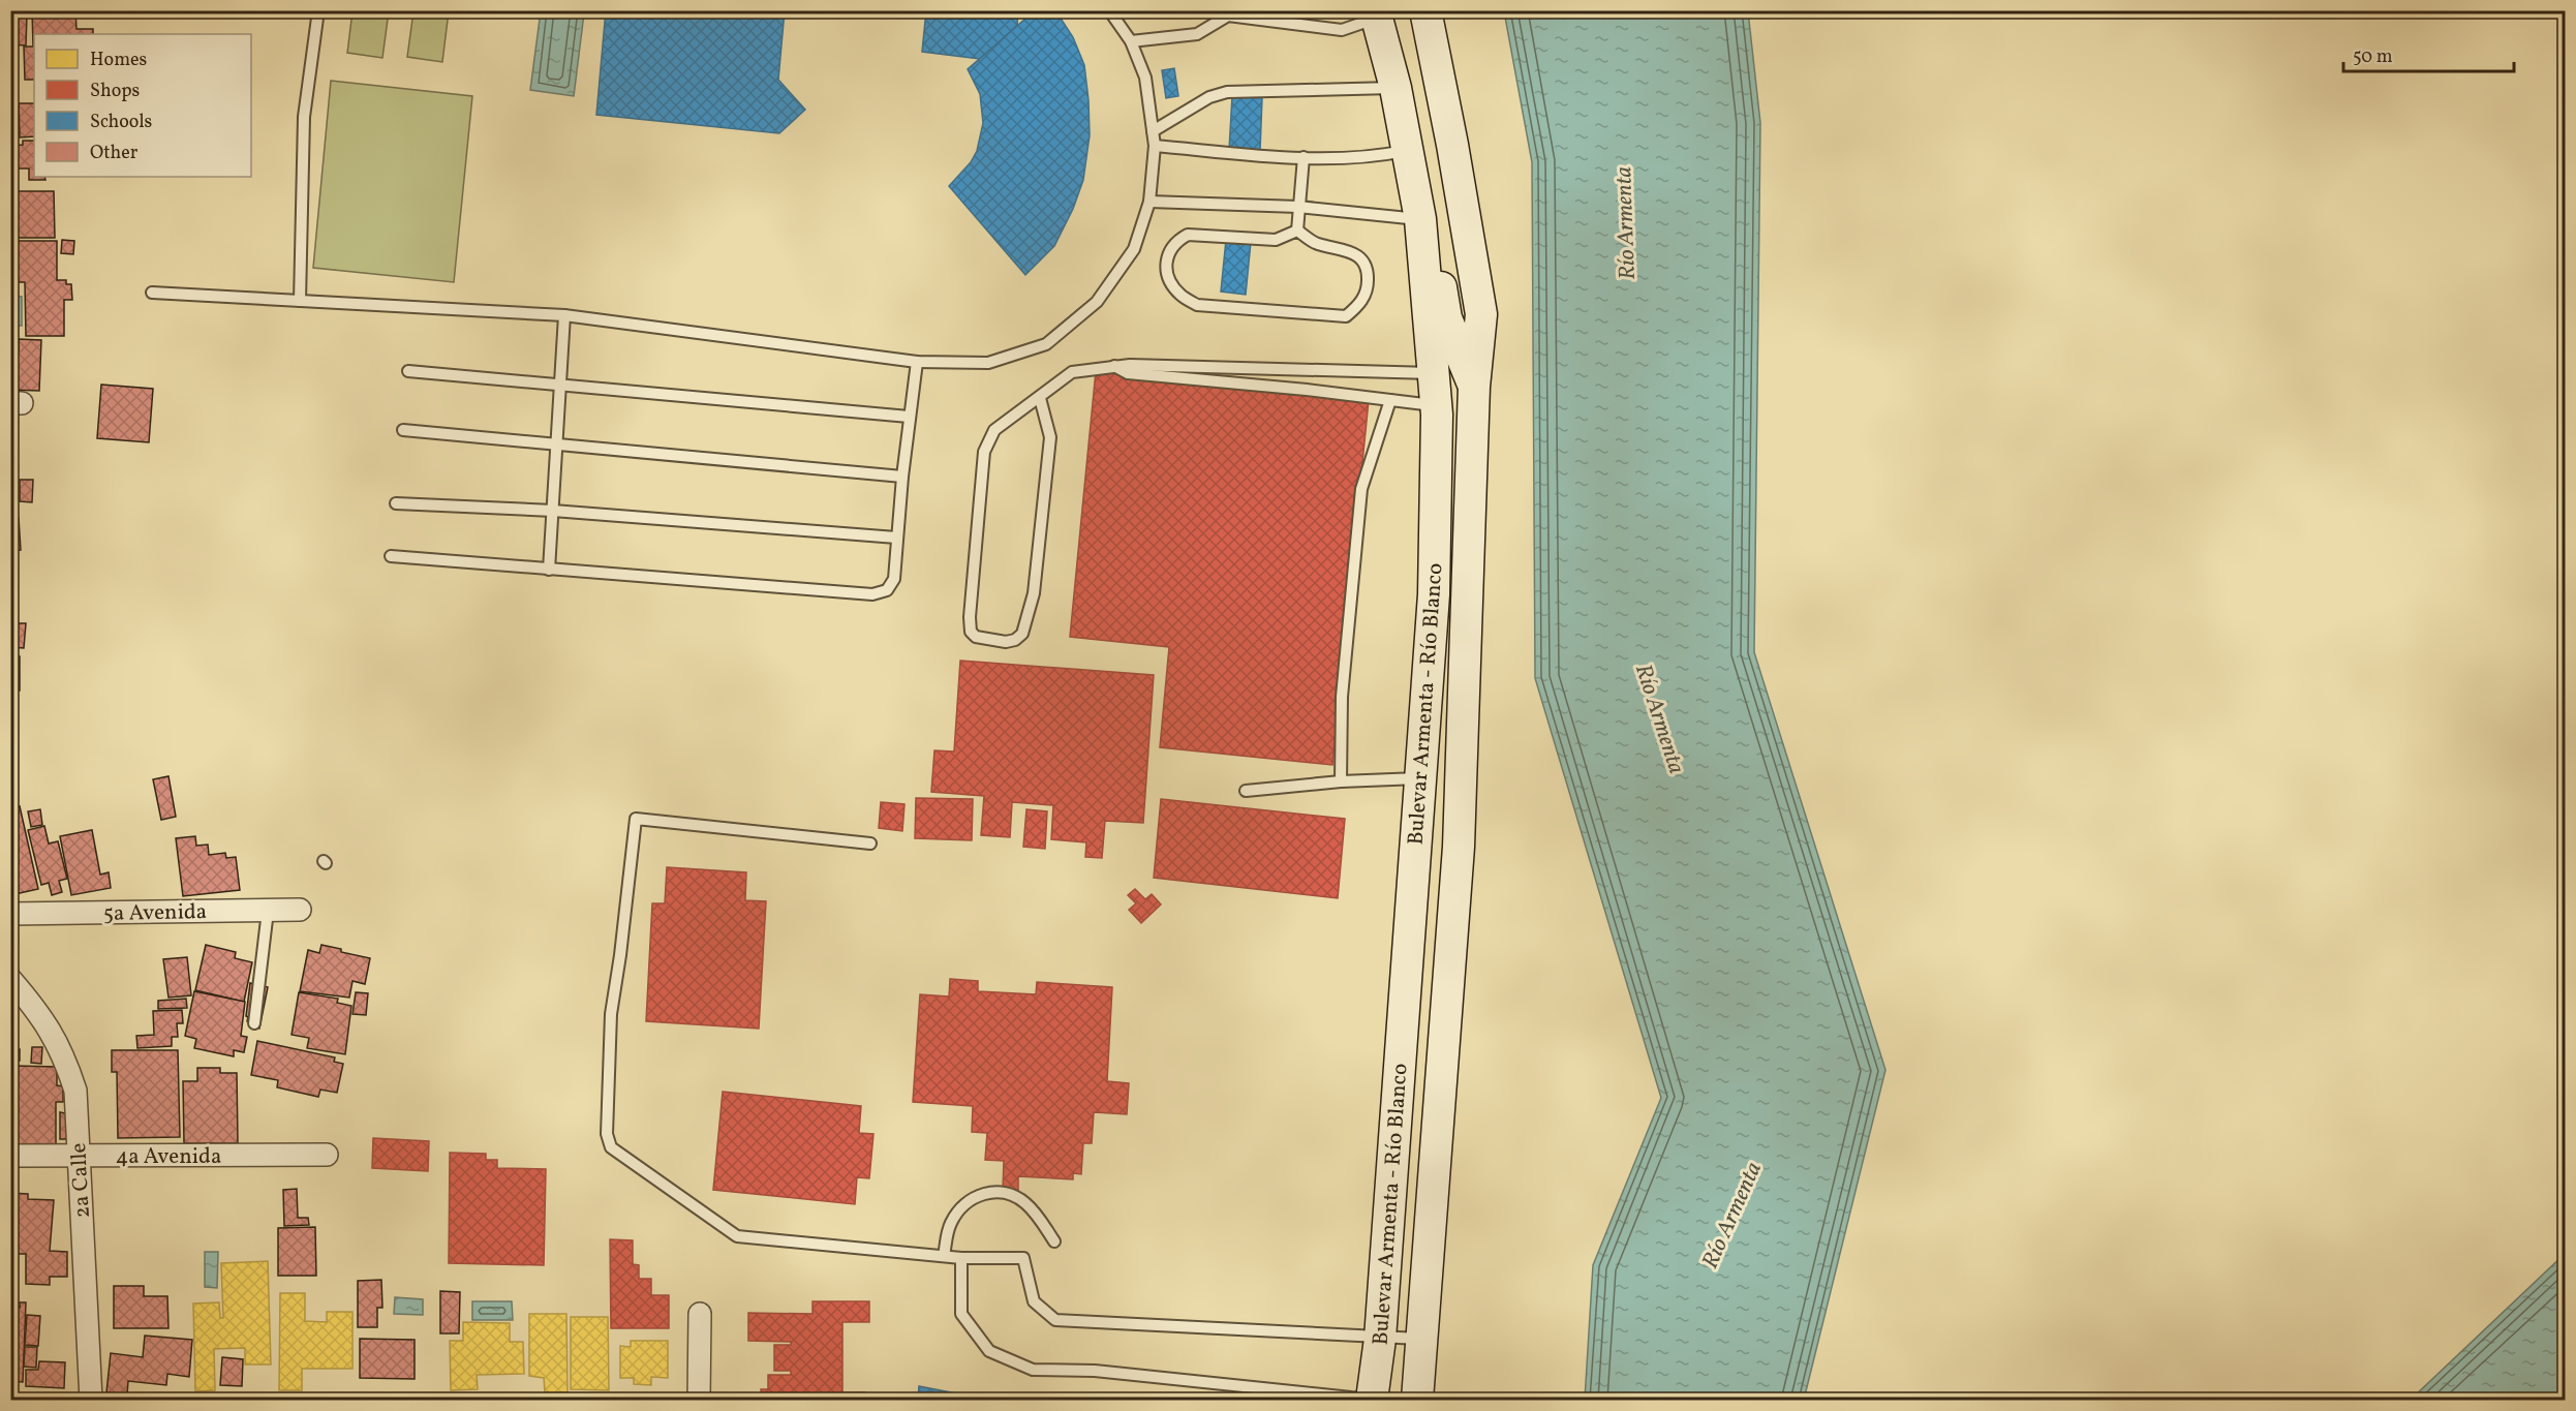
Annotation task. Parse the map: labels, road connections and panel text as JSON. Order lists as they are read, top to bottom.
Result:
{
  "streets": {
    "main road": ["Bulevar Armenta - Río Blanco"],
    "street": ["5a Avenida", "4a Avenida", "2a Calle"]
  },
  "crossings": [
    ["4a Avenida", "2a Calle"]
  ],
  "water": ["Río Armenta"],
  "legend": [
    "Homes",
    "Shops",
    "Schools",
    "Other"
  ],
  "scale_bar": "50 m"
}
